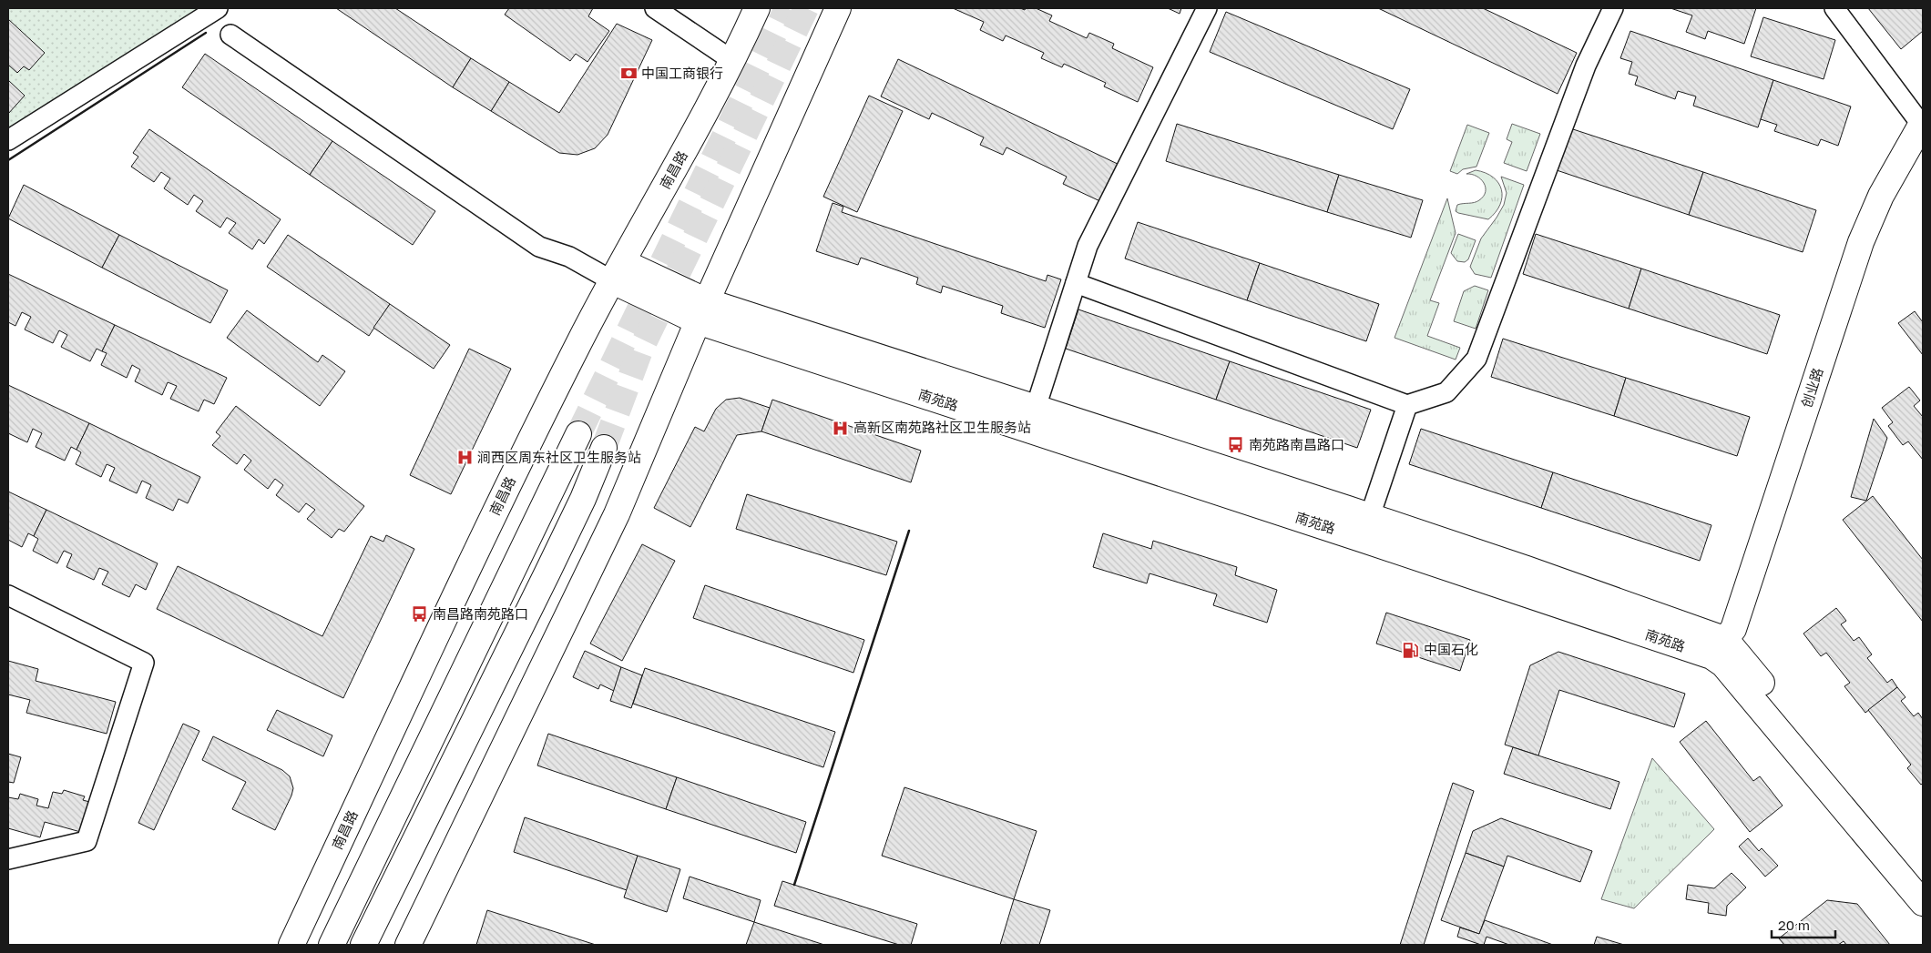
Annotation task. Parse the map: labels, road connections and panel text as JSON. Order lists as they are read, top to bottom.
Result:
{
  "streets": {
    "main road": ["南昌路", "创业路", "南苑路"]
  },
  "crossings": [
    ["南昌路", "南苑路"],
    ["创业路", "南苑路"]
  ],
  "places": {
    "bank": ["中国工商银行"],
    "hospital": ["高新区南苑路社区卫生服务站", "涧西区周东社区卫生服务站"],
    "bus stop": ["南苑路南昌路口", "南昌路南苑路口"],
    "fuel station": ["中国石化"]
  },
  "scale_bar": "20 m"
}
